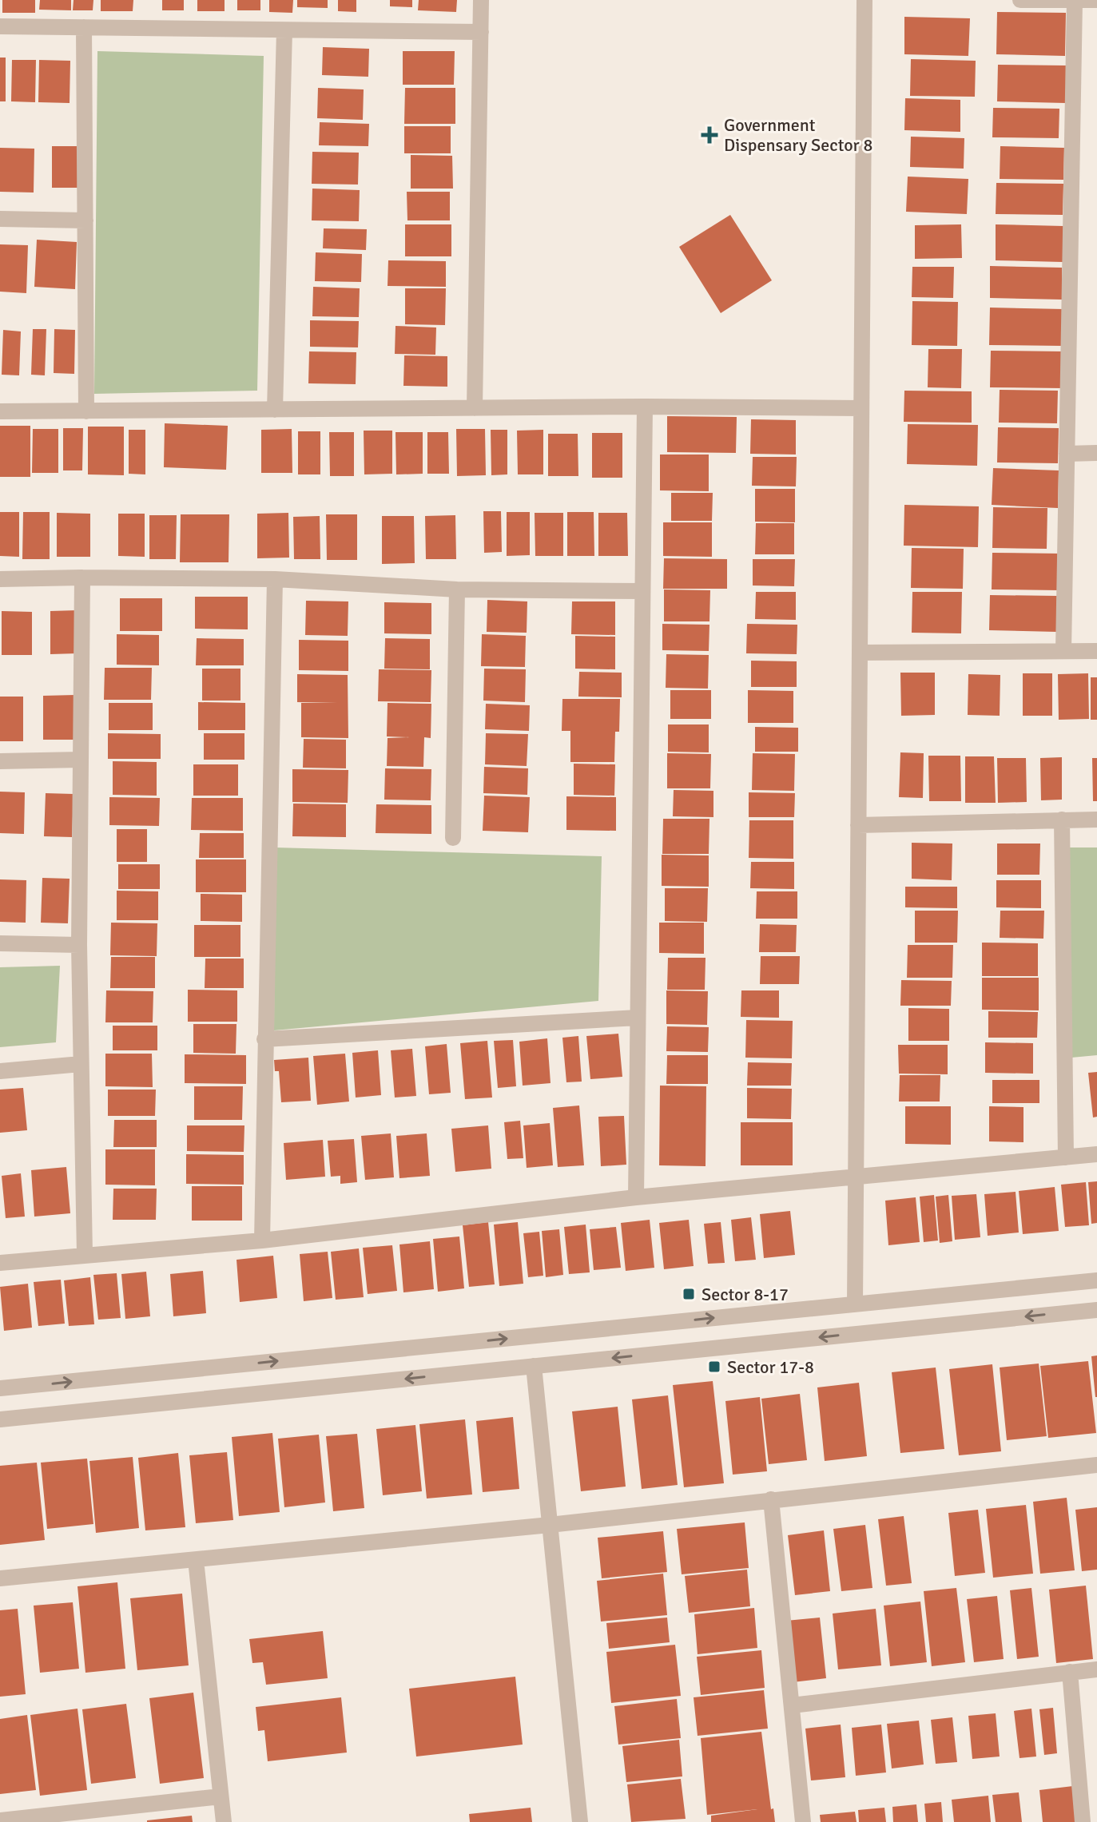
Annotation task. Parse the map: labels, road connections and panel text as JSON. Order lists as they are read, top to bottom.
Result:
{
  "places": {
    "health": ["Government Dispensary Sector 8"],
    "transit": ["Sector 8-17", "Sector 17-8"]
  }
}
